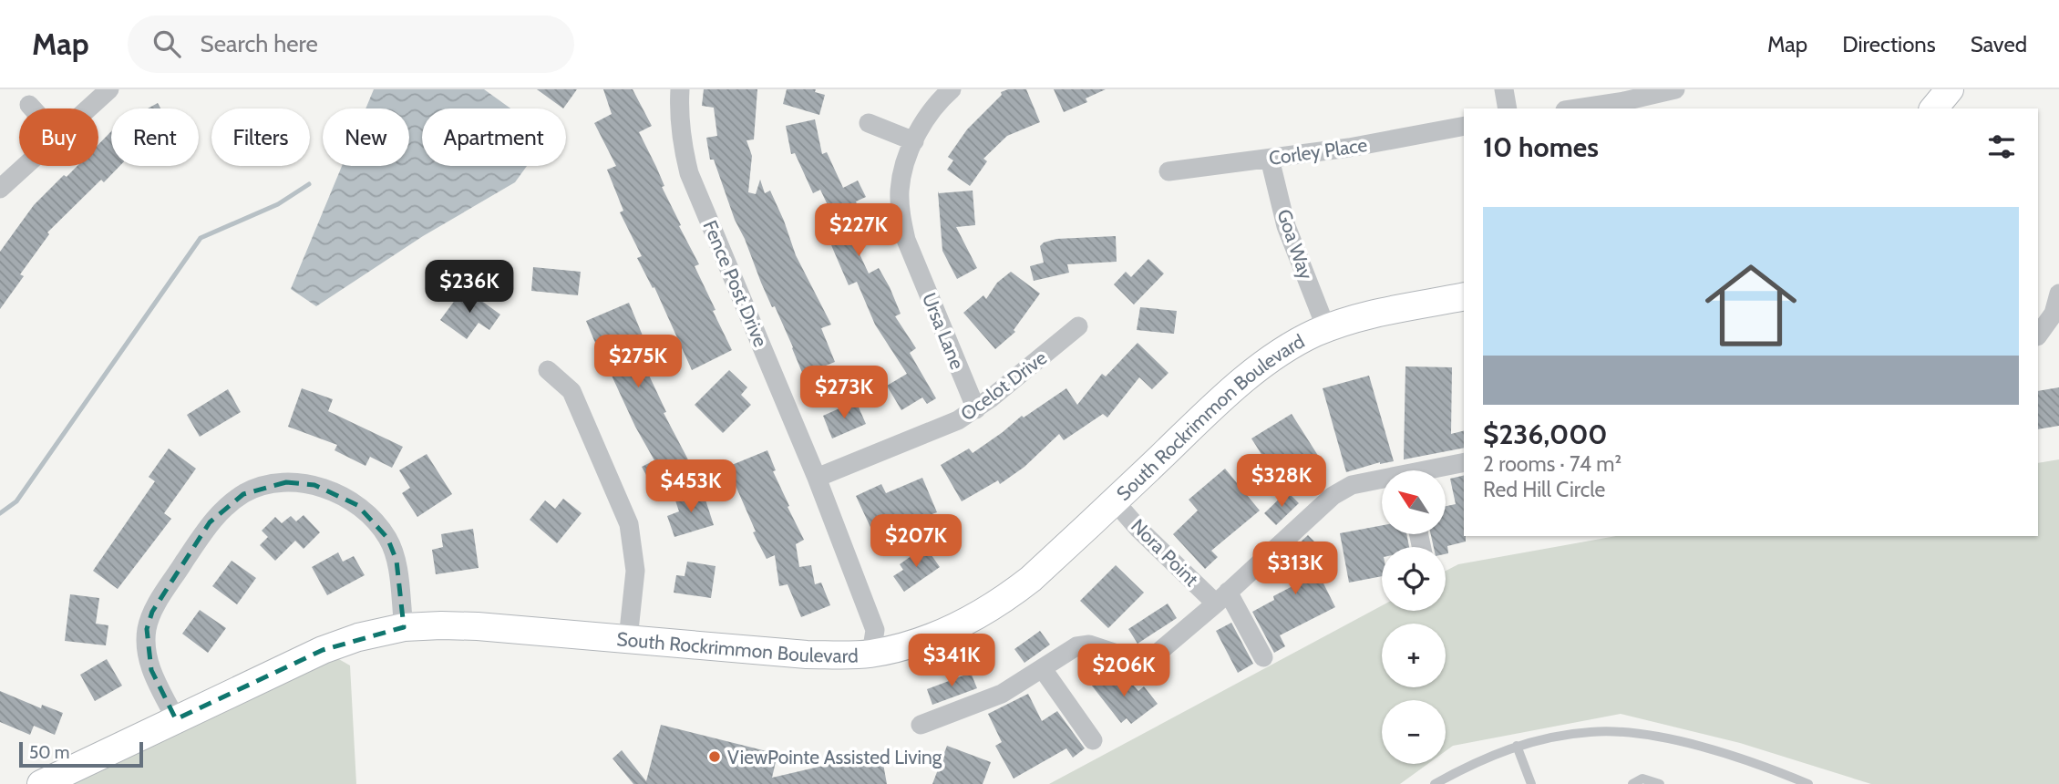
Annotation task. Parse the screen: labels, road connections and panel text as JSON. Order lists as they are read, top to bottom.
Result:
{
  "streets": {
    "main road": ["South Rockrimmon Boulevard"],
    "street": [
      "Corley Place",
      "Goa Way",
      "Fence Post Drive",
      "Ursa Lane",
      "Ocelot Drive",
      "Nora Point"
    ]
  },
  "crossings": [
    ["Corley Place", "Goa Way"],
    ["Goa Way", "South Rockrimmon Boulevard"],
    ["Fence Post Drive", "Ocelot Drive"],
    ["Fence Post Drive", "South Rockrimmon Boulevard"],
    ["Ursa Lane", "Ocelot Drive"],
    ["South Rockrimmon Boulevard", "Nora Point"]
  ],
  "places": ["ViewPointe Assisted Living"],
  "scale_bar": "50 m",
  "north": "top left",
  "page": {
    "header": "Map",
    "search": "Search here",
    "nav": ["Map", "Directions", "Saved"],
    "chip": [
      "Buy",
      "Rent",
      "Filters",
      "New",
      "Apartment"
    ],
    "heading": "10 homes",
    "list": [
      {
        "name": "$236,000",
        "note": "2 rooms · 74 m² · Red Hill Circle"
      }
    ],
    "price": [
      "$227K",
      "$236K",
      "$275K",
      "$273K",
      "$328K",
      "$453K",
      "$207K",
      "$313K",
      "$341K",
      "$206K"
    ],
    "map_buttons": ["+", "−"],
    "scale": "50 m"
  }
}
